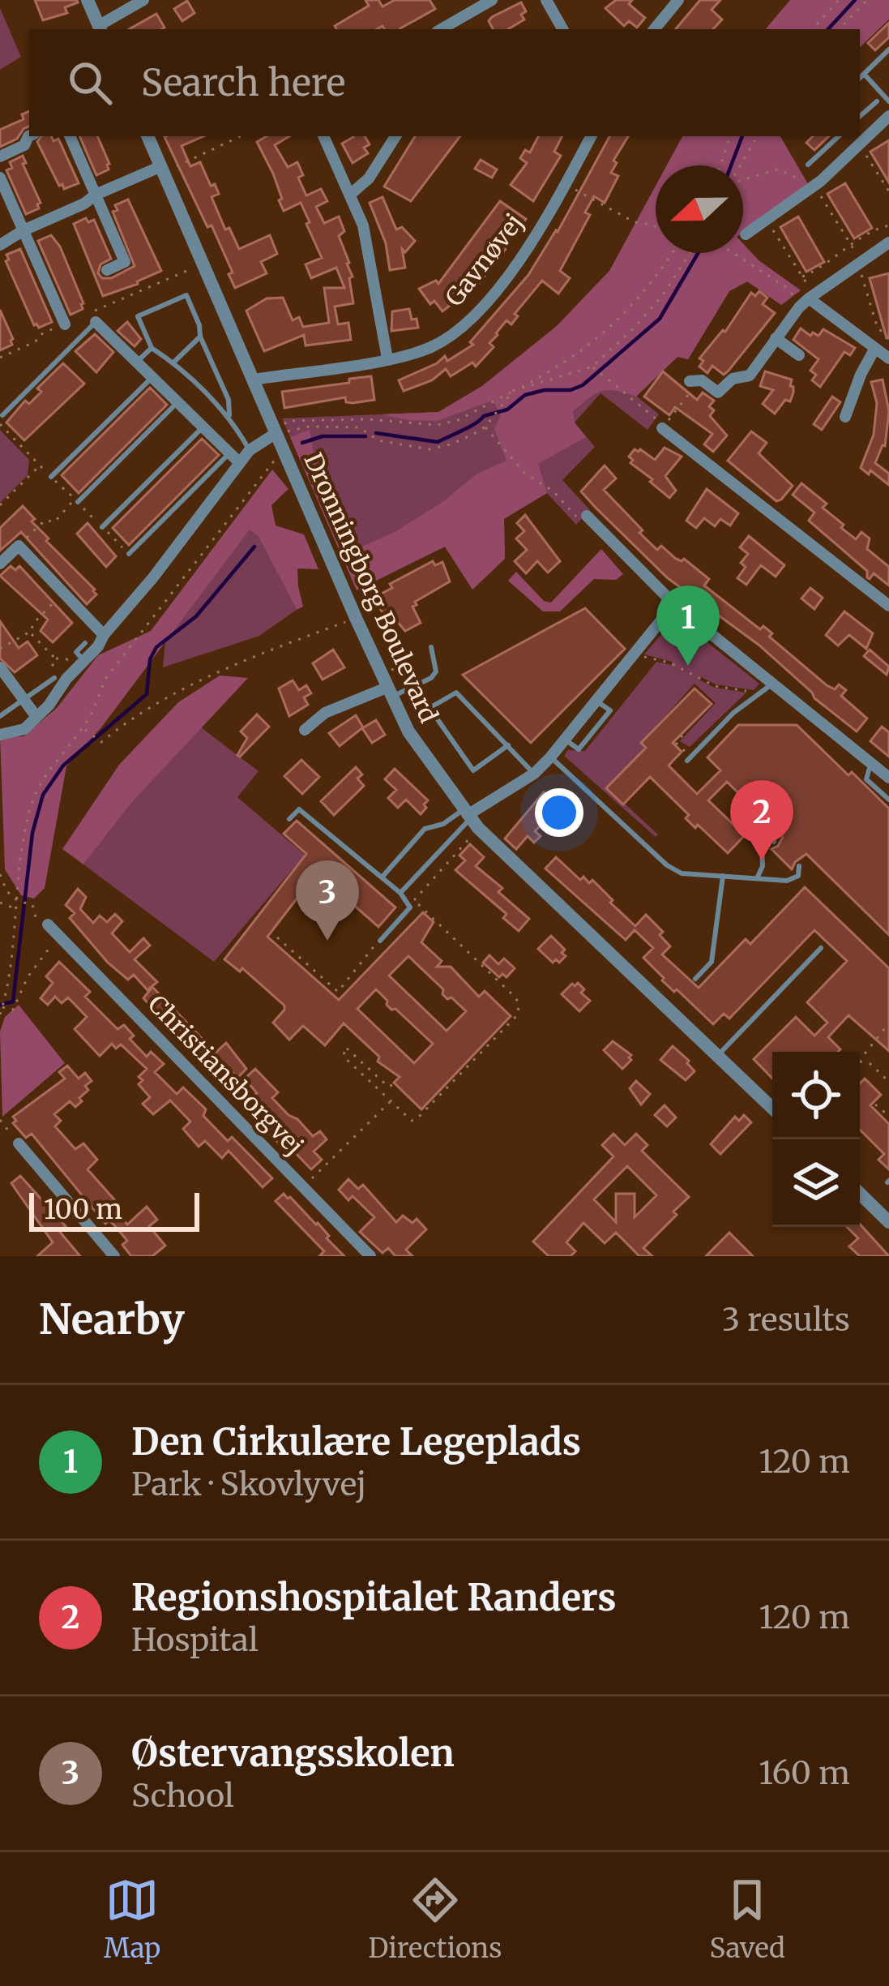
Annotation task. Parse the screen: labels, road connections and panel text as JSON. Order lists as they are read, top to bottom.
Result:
{
  "streets": {
    "street": ["Gavnøvej", "Dronningborg Boulevard", "Christiansborgvej"]
  },
  "crossings": [
    ["Gavnøvej", "Dronningborg Boulevard"]
  ],
  "scale_bar": "100 m",
  "north": "left",
  "page": {
    "search": "Search here",
    "pins": ["1", "2", "3"],
    "scale": "100 m",
    "heading": ["Nearby", "3 results"],
    "list": [
      {
        "mark": "1",
        "name": "Den Cirkulære Legeplads",
        "note": "Park · Skovlyvej",
        "value": "120 m"
      },
      {
        "mark": "2",
        "name": "Regionshospitalet Randers",
        "note": "Hospital",
        "value": "120 m"
      },
      {
        "mark": "3",
        "name": "Østervangsskolen",
        "note": "School",
        "value": "160 m"
      }
    ],
    "nav": ["Map", "Directions", "Saved"]
  }
}
